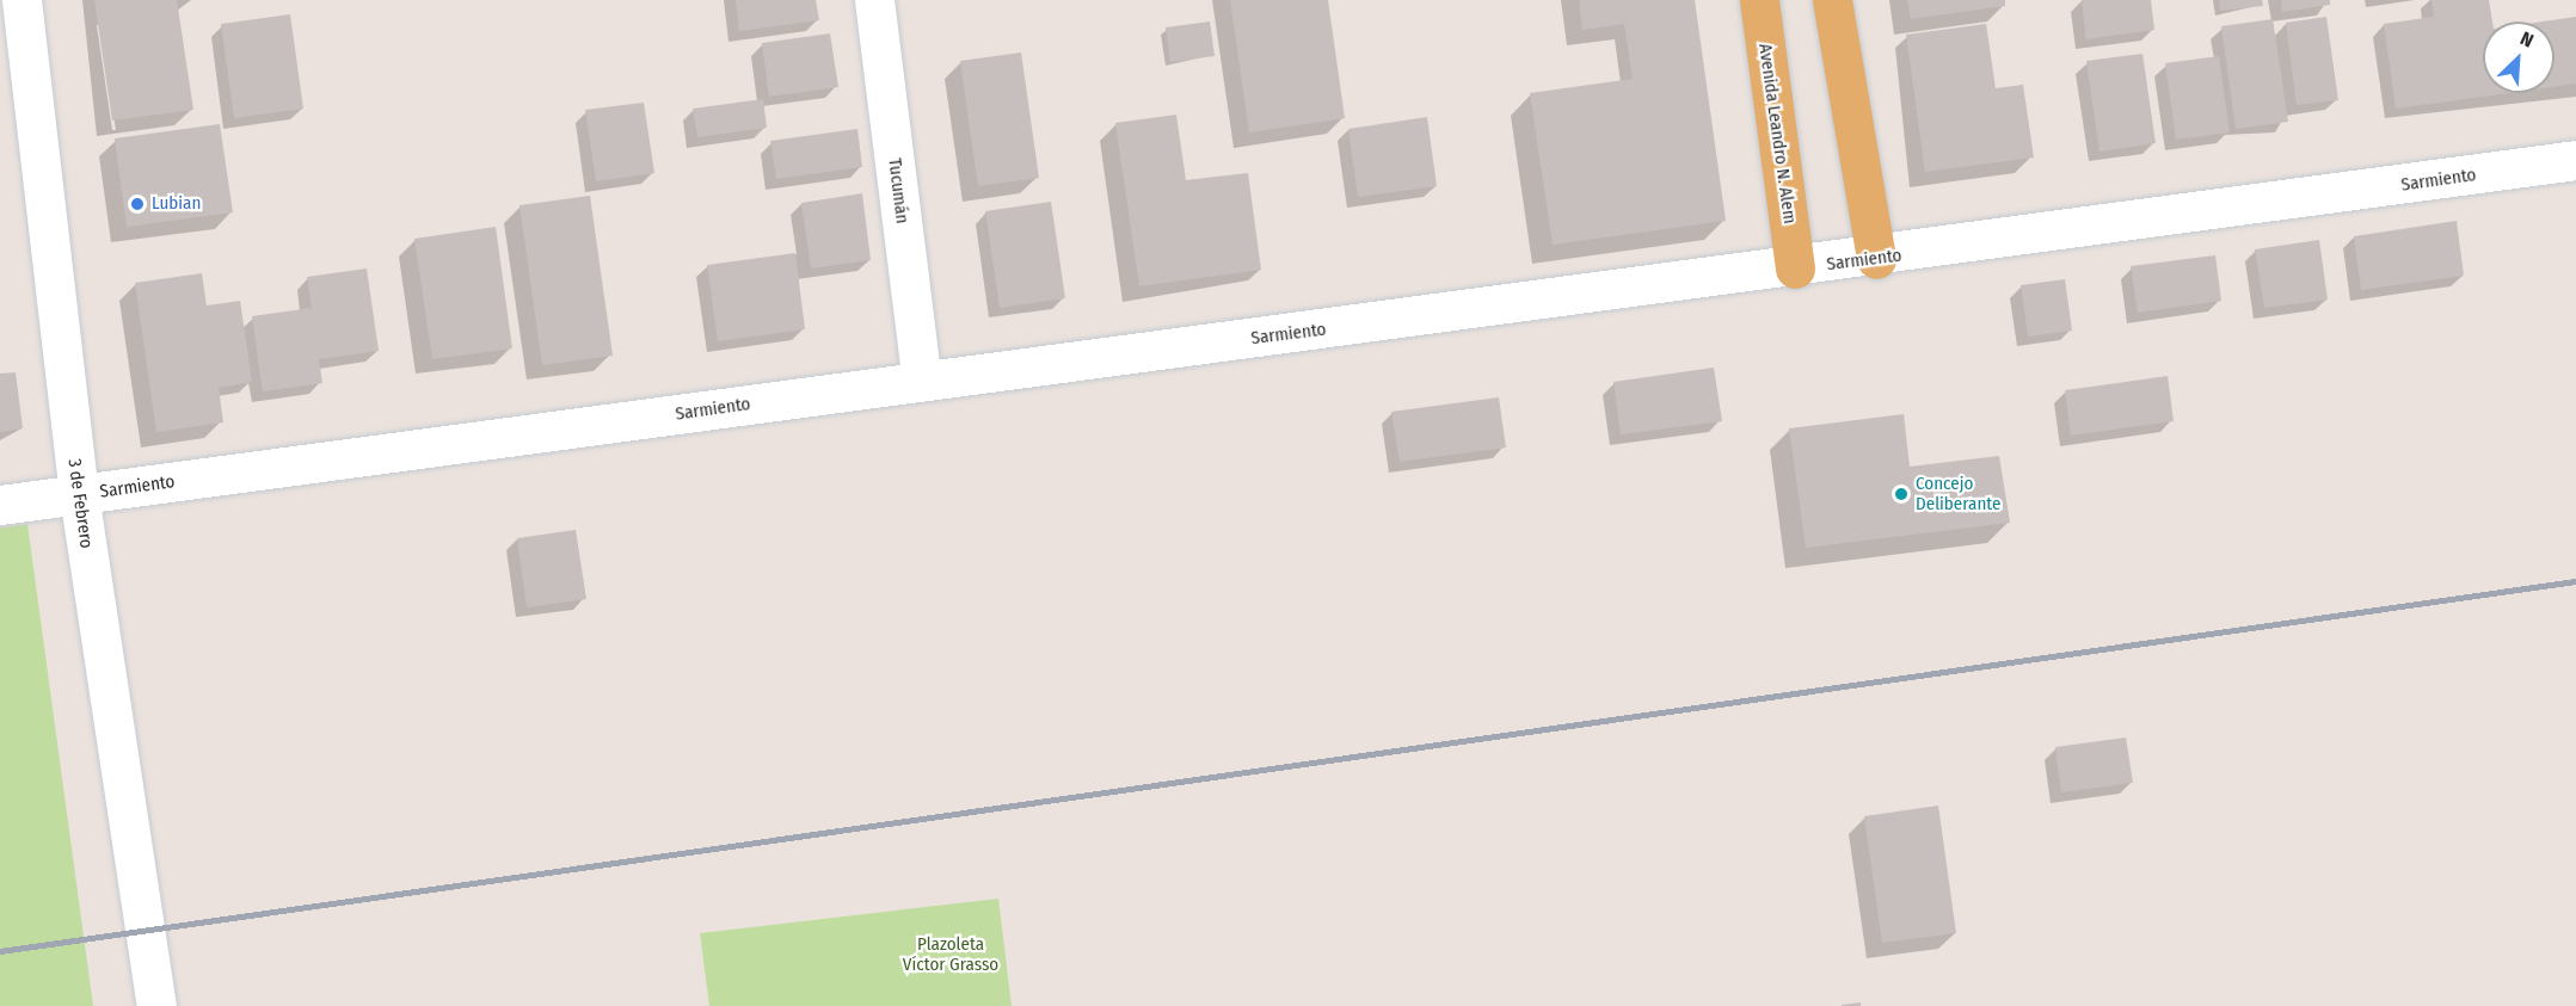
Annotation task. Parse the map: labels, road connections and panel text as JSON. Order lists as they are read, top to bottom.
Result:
{
  "streets": {
    "main road": ["Avenida Leandro N. Alem"],
    "street": ["Sarmiento", "Tucumán", "3 de Febrero"]
  },
  "crossings": [
    ["Avenida Leandro N. Alem", "Sarmiento"],
    ["Sarmiento", "Tucumán"],
    ["Sarmiento", "3 de Febrero"]
  ],
  "parks": ["Plazoleta Víctor Grasso"],
  "places": ["Lubian", "Concejo Deliberante"],
  "north": "top right"
}
